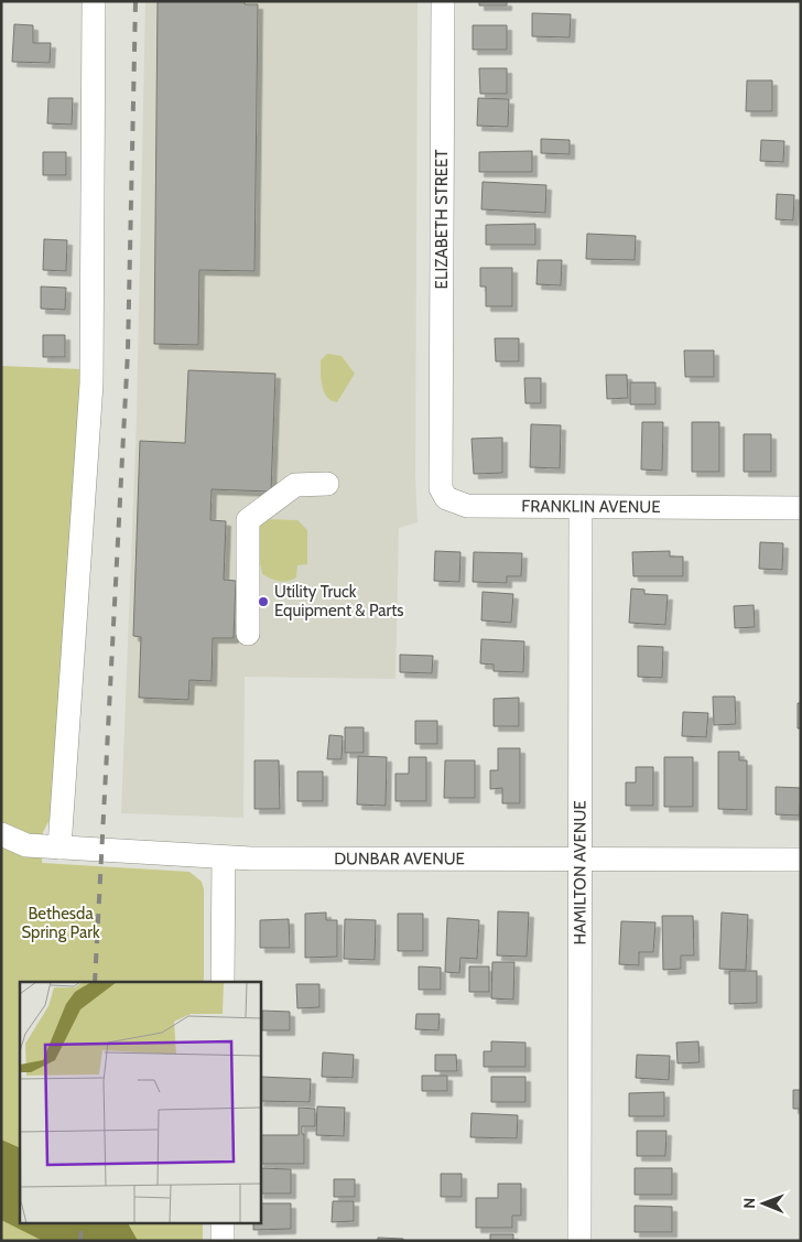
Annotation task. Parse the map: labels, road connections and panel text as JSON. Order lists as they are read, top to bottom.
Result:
{
  "streets": {
    "street": [
      "ELIZABETH STREET",
      "FRANKLIN AVENUE",
      "DUNBAR AVENUE",
      "HAMILTON AVENUE"
    ]
  },
  "crossings": [
    ["ELIZABETH STREET", "FRANKLIN AVENUE"],
    ["FRANKLIN AVENUE", "HAMILTON AVENUE"],
    ["DUNBAR AVENUE", "HAMILTON AVENUE"]
  ],
  "parks": ["Bethesda Spring Park"],
  "places": ["Utility Truck Equipment & Parts"],
  "north": "left"
}
